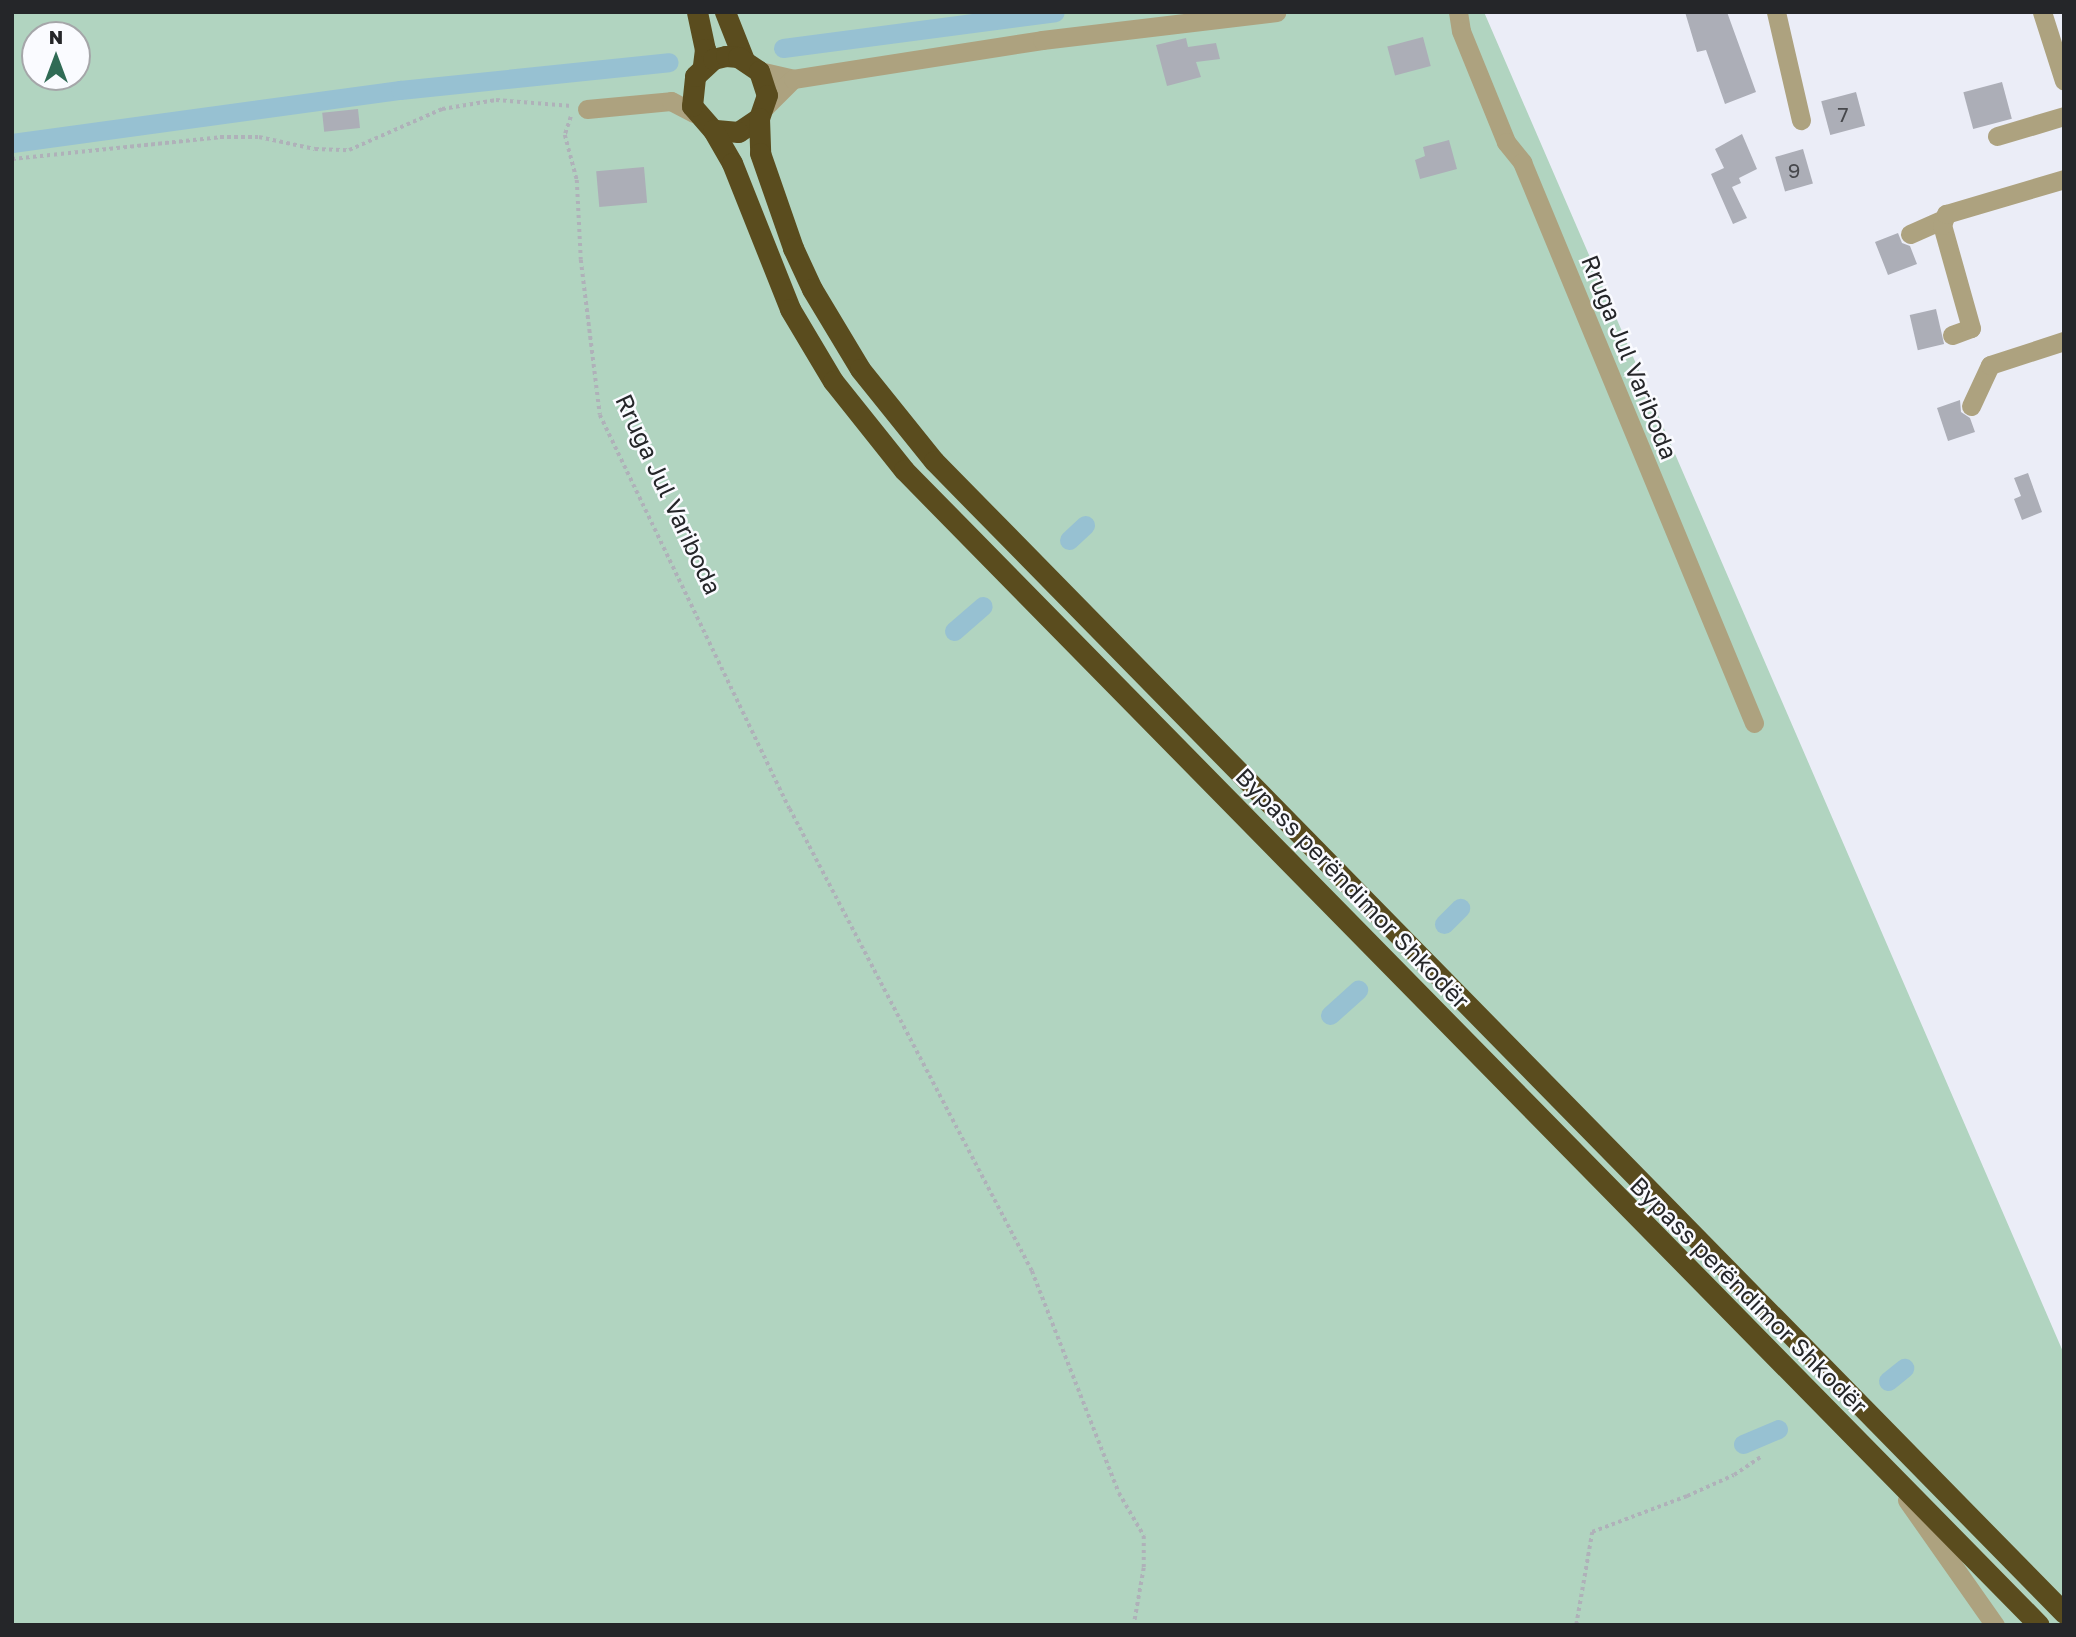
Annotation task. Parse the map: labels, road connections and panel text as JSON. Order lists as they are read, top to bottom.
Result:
{
  "streets": {
    "highway": ["Bypass perëndimor Shkodër"],
    "street": ["Rruga Jul Variboda"]
  },
  "house_numbers": ["7", "9"],
  "north": "top"
}
